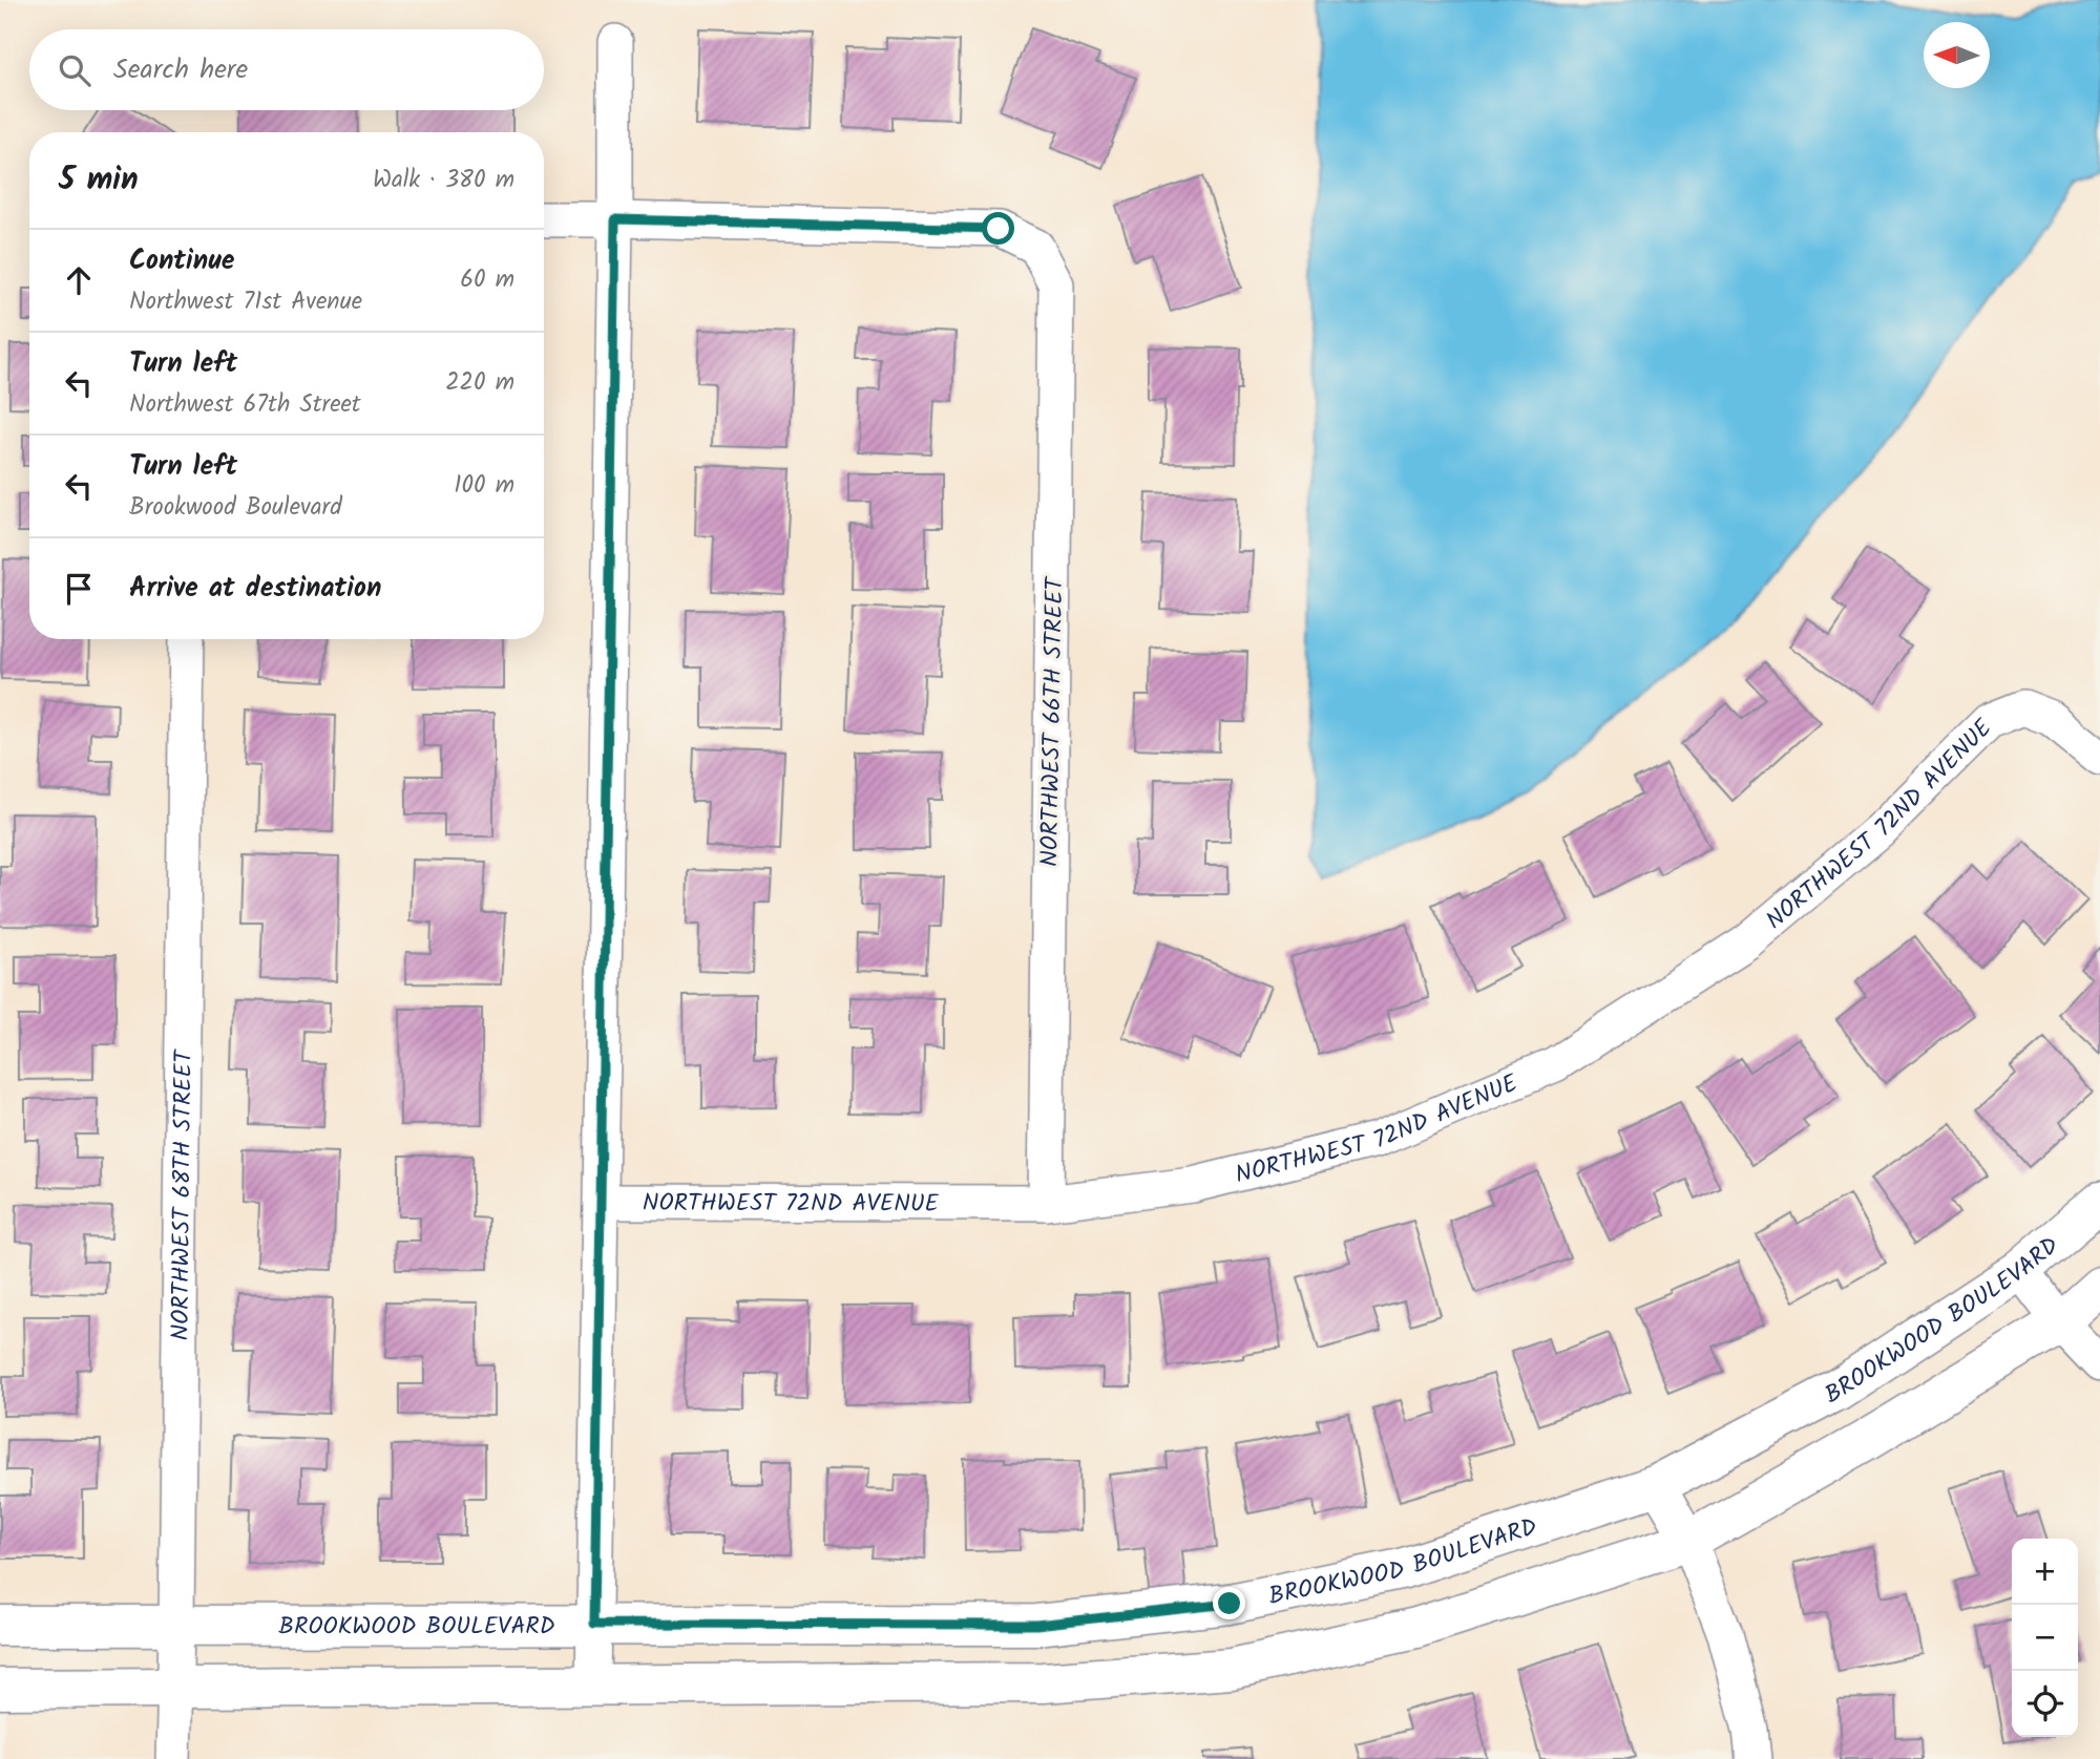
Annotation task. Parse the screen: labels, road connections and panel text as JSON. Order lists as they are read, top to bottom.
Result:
{
  "streets": {
    "street": [
      "NORTHWEST 66TH STREET",
      "NORTHWEST 72ND AVENUE",
      "NORTHWEST 68TH STREET",
      "BROOKWOOD BOULEVARD"
    ]
  },
  "crossings": [
    ["NORTHWEST 66TH STREET", "NORTHWEST 72ND AVENUE"],
    ["NORTHWEST 68TH STREET", "BROOKWOOD BOULEVARD"]
  ],
  "north": "left",
  "page": {
    "search": "Search here",
    "heading": ["5 min", "Walk · 380 m"],
    "list": [
      ["Continue", "Northwest 71st Avenue", "60 m"],
      ["Turn left", "Northwest 67th Street", "220 m"],
      ["Turn left", "Brookwood Boulevard", "100 m"],
      "Arrive at destination"
    ],
    "map_buttons": ["+", "−"]
  }
}
